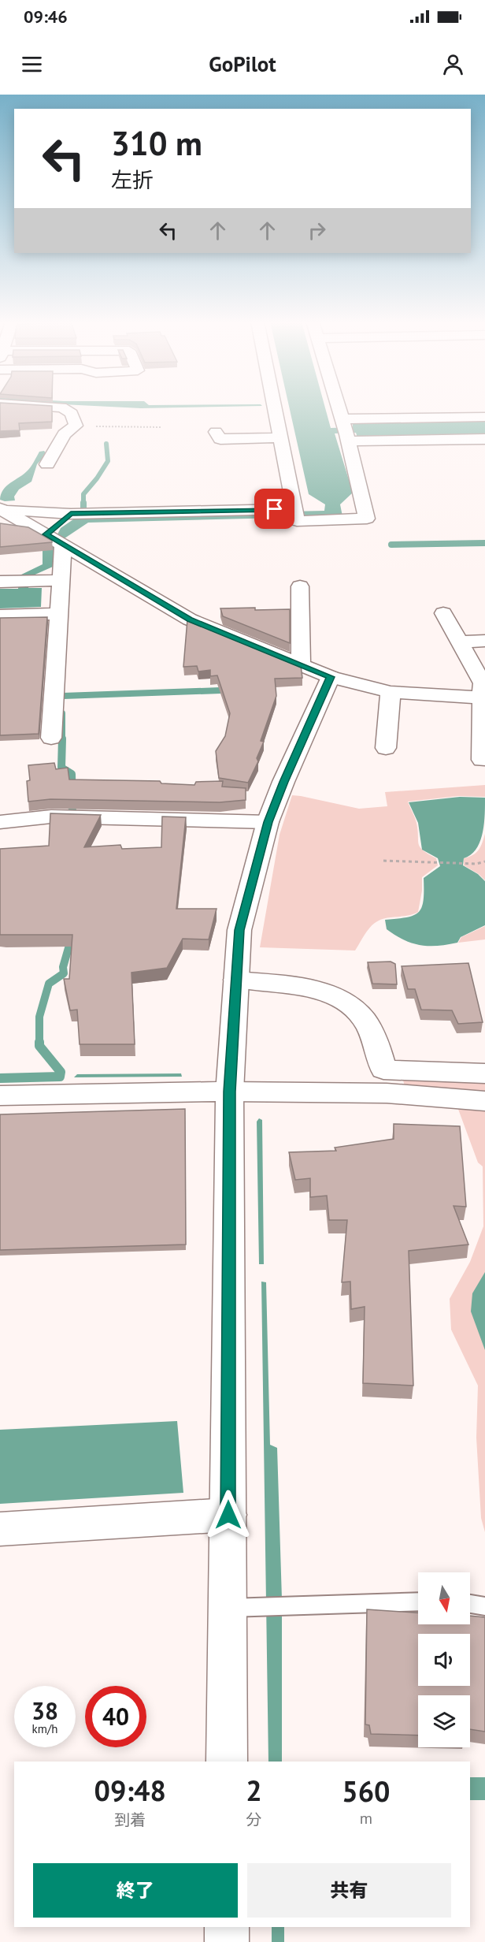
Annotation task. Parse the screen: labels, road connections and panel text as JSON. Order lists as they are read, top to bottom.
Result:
{
  "north": "bottom",
  "page": {
    "status": "09:46",
    "header": "GoPilot",
    "turn": ["310 m", "左折"],
    "speed": "38 km/h",
    "limit": "40",
    "eta": [
      "09:48",
      "到着",
      "2",
      "分",
      "560",
      "m"
    ],
    "buttons": ["終了", "共有"]
  }
}
